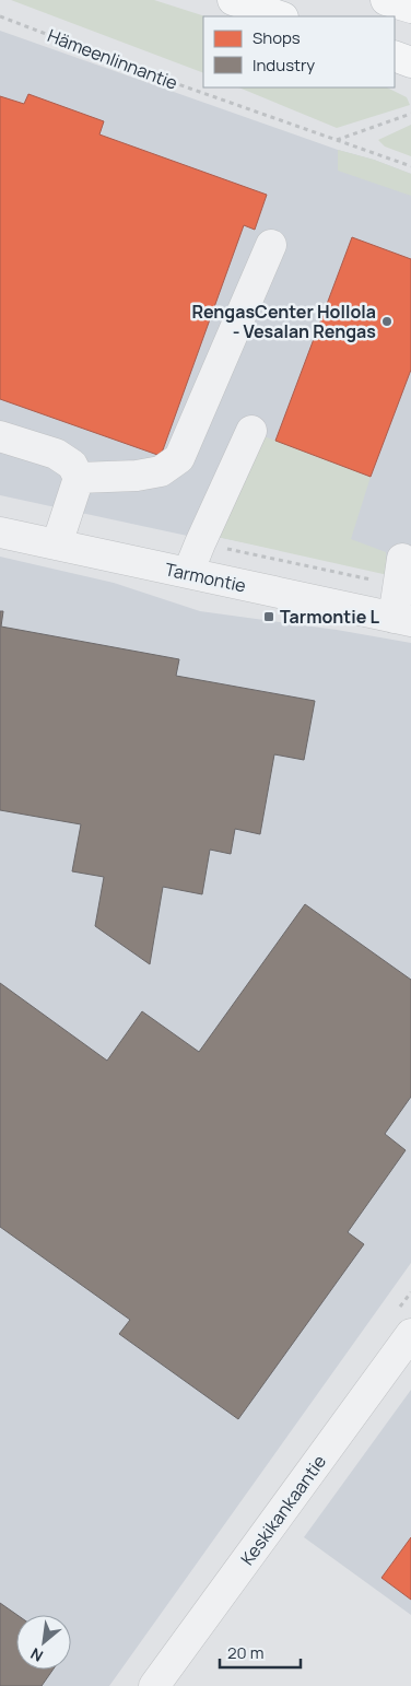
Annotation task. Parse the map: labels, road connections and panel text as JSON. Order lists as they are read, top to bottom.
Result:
{
  "streets": {
    "street": ["Tarmontie", "Keskikankaantie"],
    "path": ["Hämeenlinnantie"]
  },
  "places": {
    "other": ["RengasCenter Hollola - Vesalan Rengas"],
    "transit": ["Tarmontie L"]
  },
  "legend": ["Shops", "Industry"],
  "scale_bar": "20 m",
  "north": "bottom left"
}
